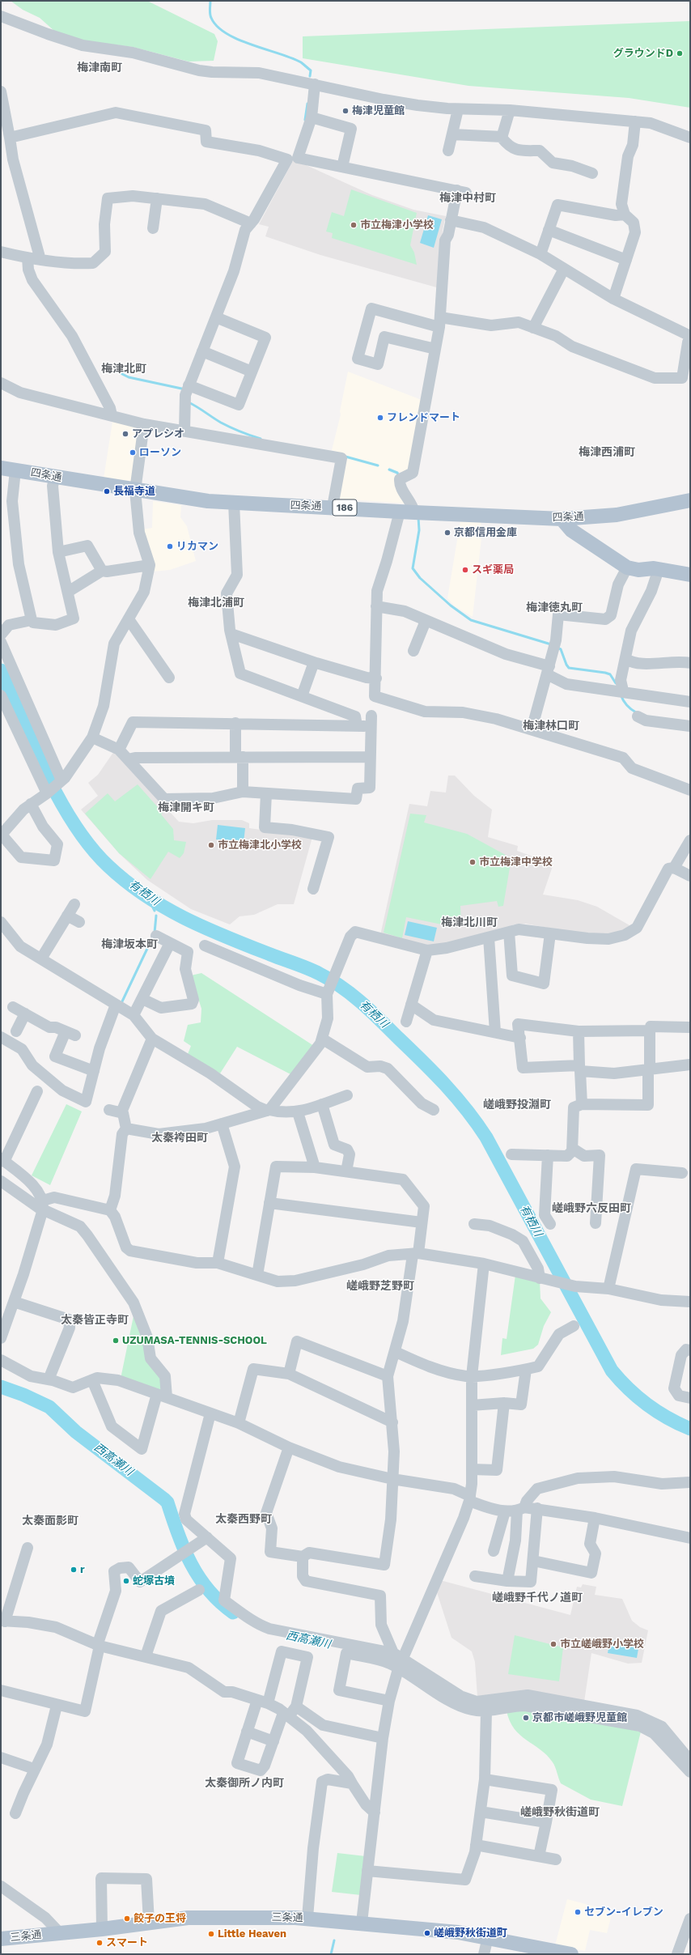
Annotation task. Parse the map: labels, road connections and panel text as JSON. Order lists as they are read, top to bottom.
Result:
{
  "streets": {
    "main road": ["四条通", "186", "三条通"]
  },
  "districts": [
    "梅津南町",
    "梅津中村町",
    "梅津北町",
    "梅津西浦町",
    "梅津北浦町",
    "梅津徳丸町",
    "梅津林口町",
    "梅津開キ町",
    "梅津北川町",
    "梅津坂本町",
    "嵯峨野投淵町",
    "太秦袴田町",
    "嵯峨野六反田町",
    "嵯峨野芝野町",
    "太秦皆正寺町",
    "太秦西野町",
    "太秦面影町",
    "嵯峨野千代ノ道町",
    "太秦御所ノ内町",
    "嵯峨野秋街道町"
  ],
  "water": ["有栖川", "西高瀬川"],
  "places": [
    "グラウンドD",
    "梅津児童館",
    "市立梅津小学校",
    "フレンドマート",
    "アプレシオ",
    "ローソン",
    "長福寺道",
    "京都信用金庫",
    "リカマン",
    "スギ薬局",
    "市立梅津北小学校",
    "市立梅津中学校",
    "UZUMASA-TENNIS-SCHOOL",
    "r",
    "蛇塚古墳",
    "市立嵯峨野小学校",
    "京都市嵯峨野児童館",
    "セブン-イレブン",
    "餃子の王将",
    "嵯峨野秋街道町",
    "Little Heaven",
    "スマート"
  ]
}
